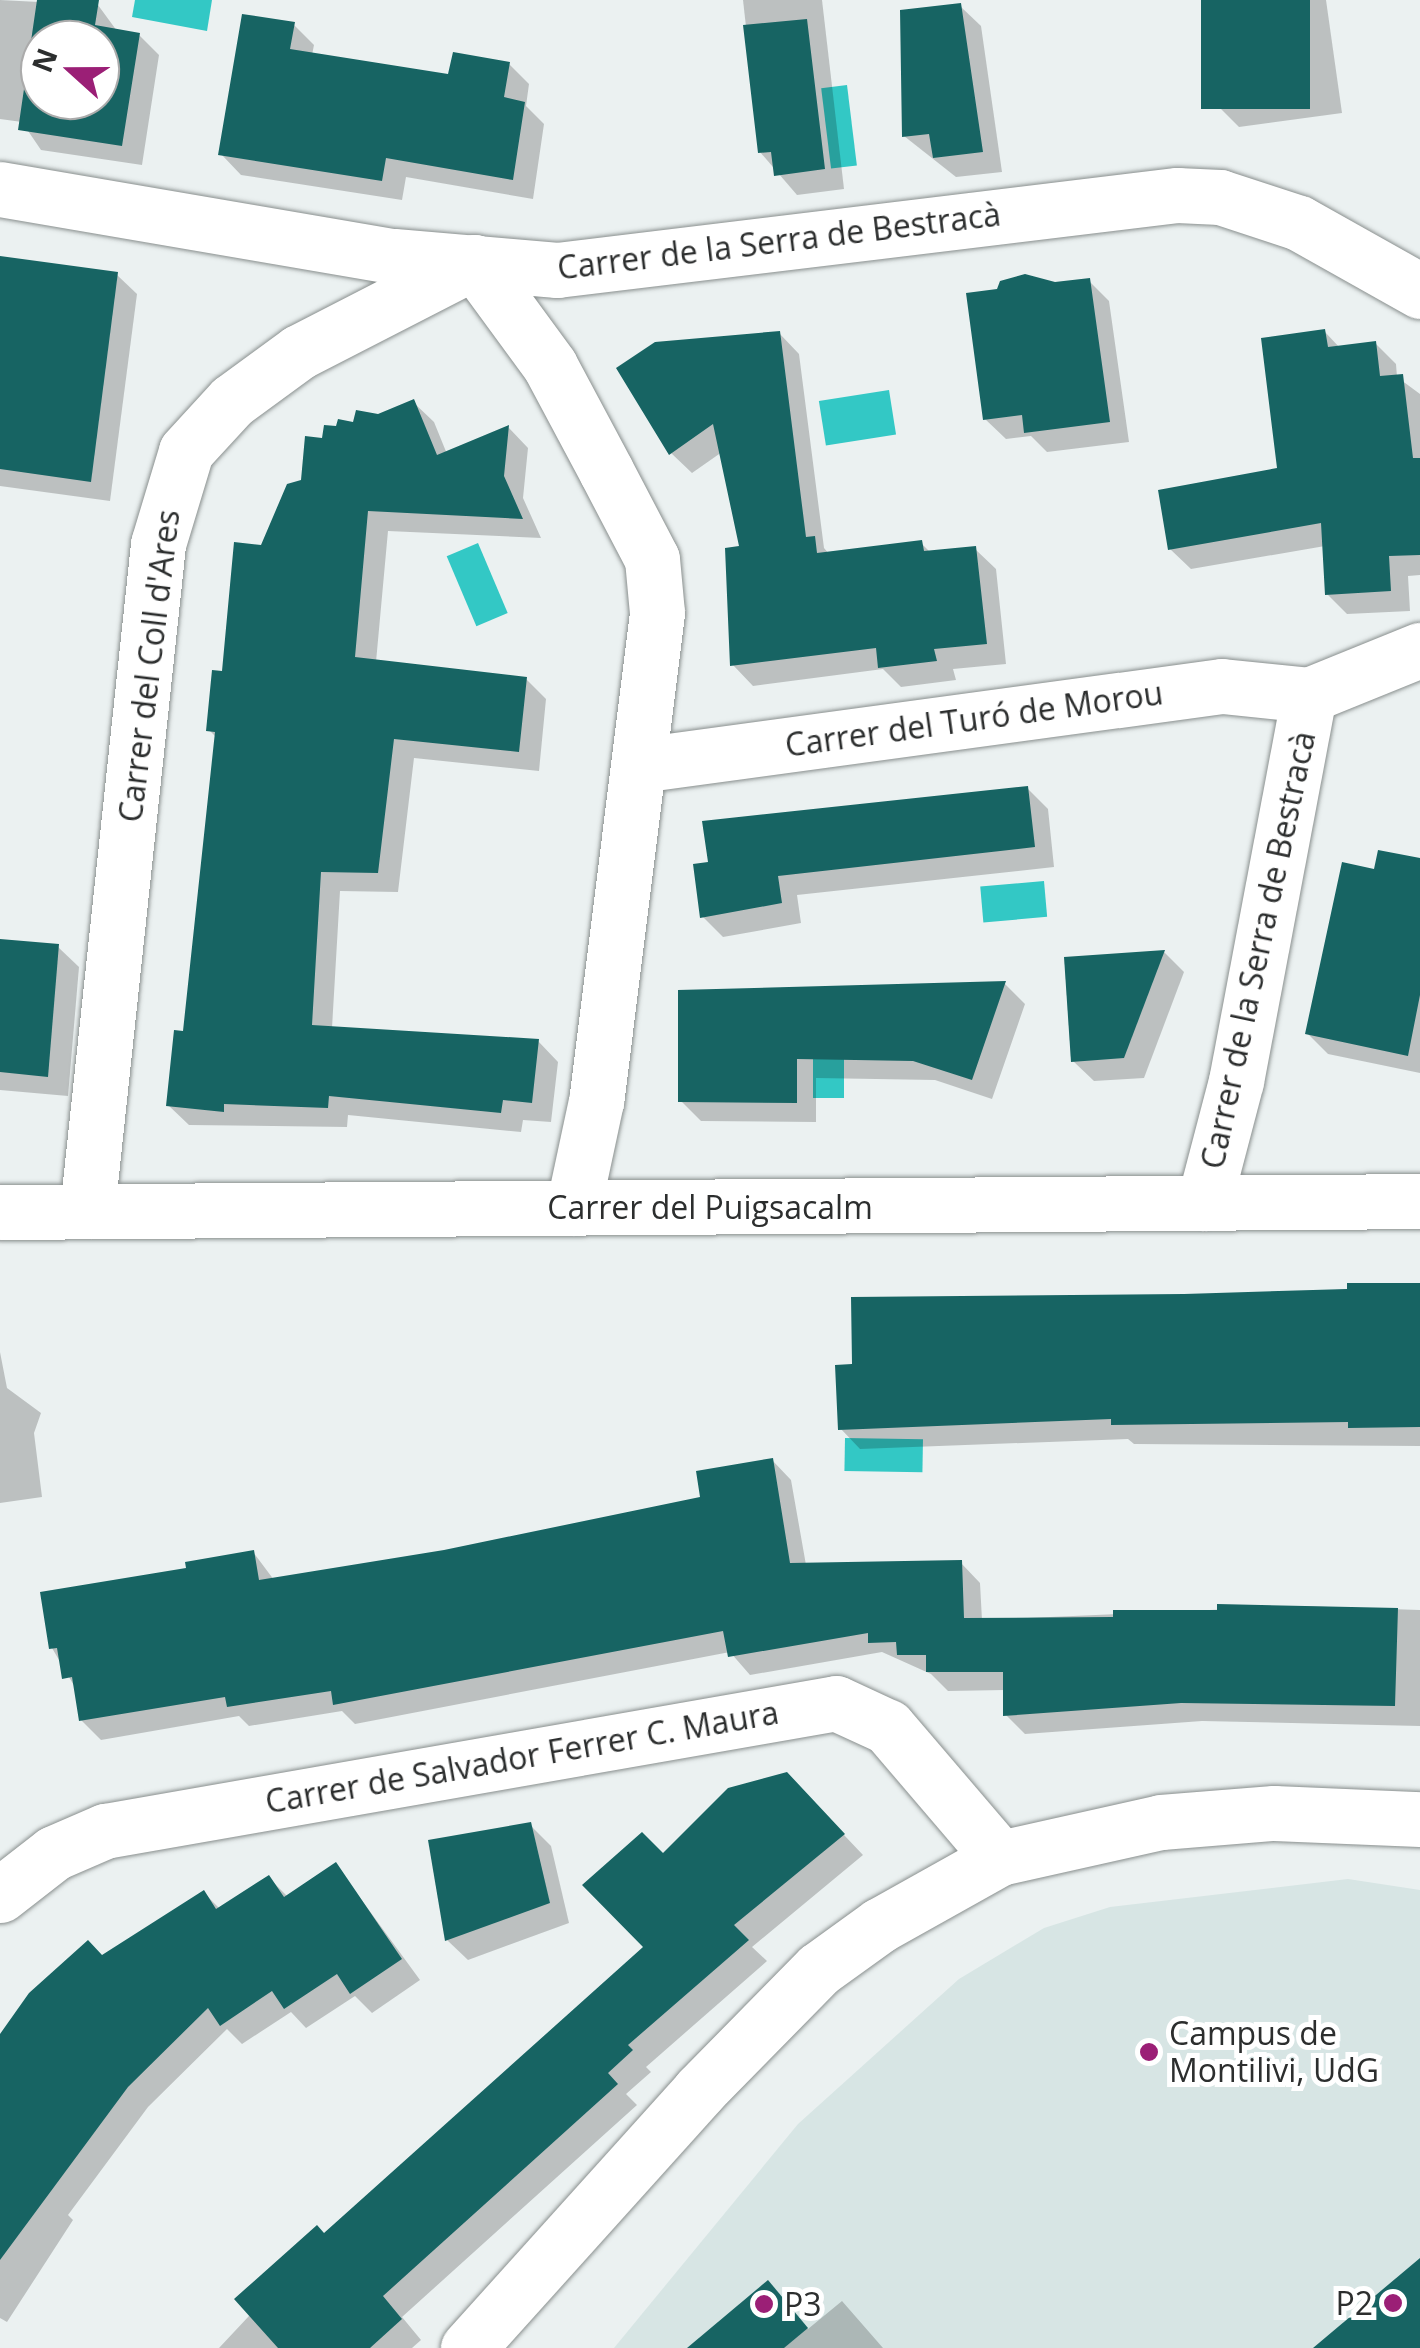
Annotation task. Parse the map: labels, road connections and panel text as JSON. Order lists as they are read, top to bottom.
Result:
{
  "streets": {
    "street": [
      "Carrer de la Serra de Bestracà",
      "Carrer del Coll d'Ares",
      "Carrer del Turó de Morou",
      "Carrer del Puigsacalm",
      "Carrer de Salvador Ferrer C. Maura"
    ]
  },
  "crossings": [
    ["Carrer de la Serra de Bestracà", "Carrer del Coll d'Ares"],
    ["Carrer de la Serra de Bestracà", "Carrer del Turó de Morou"],
    ["Carrer de la Serra de Bestracà", "Carrer del Puigsacalm"],
    ["Carrer del Coll d'Ares", "Carrer del Puigsacalm"]
  ],
  "places": ["Campus de Montilivi, UdG", "P2", "P3"],
  "north": "left"
}
